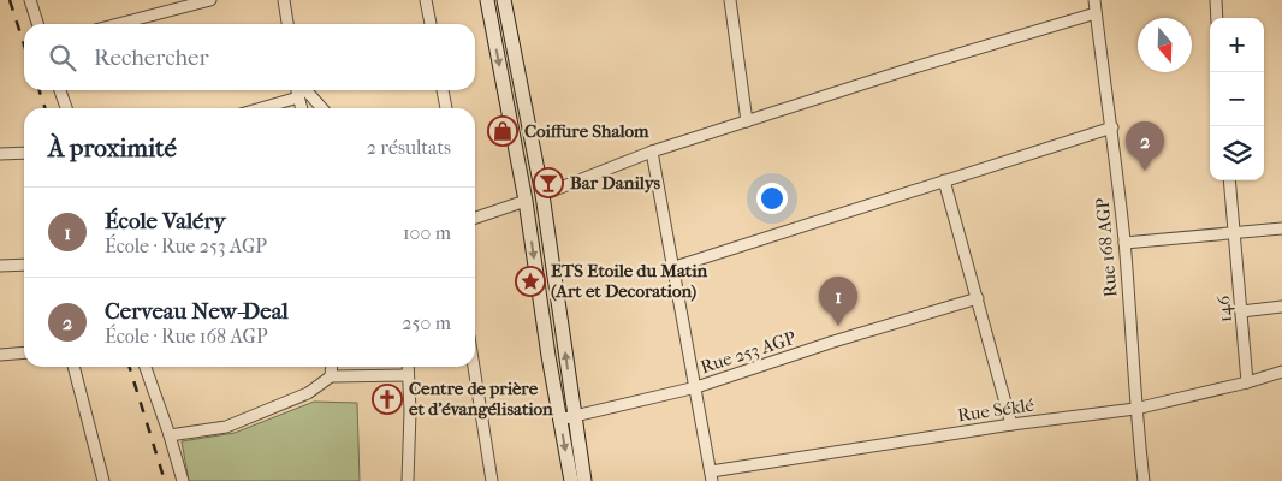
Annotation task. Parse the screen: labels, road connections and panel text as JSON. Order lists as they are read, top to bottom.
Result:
{
  "streets": {
    "street": [
      "Rue 168 AGP",
      "146",
      "Rue 253 AGP",
      "Rue Séklé"
    ]
  },
  "crossings": [
    ["Rue 168 AGP", "Rue Séklé"],
    ["146", "Rue Séklé"]
  ],
  "places": {
    "shop": ["Coiffure Shalom"],
    "bar": ["Bar Danilys"],
    "place": ["ETS Etoile du Matin (Art et Decoration)"],
    "church": ["Centre de prière et d'évangélisation"]
  },
  "north": "bottom",
  "page": {
    "map_buttons": ["+", "−"],
    "search": "Rechercher",
    "heading": ["À proximité", "2 résultats"],
    "pins": ["2", "1"],
    "list": [
      {
        "mark": "1",
        "name": "École Valéry",
        "note": "École · Rue 253 AGP",
        "value": "100 m"
      },
      {
        "mark": "2",
        "name": "Cerveau New-Deal",
        "note": "École · Rue 168 AGP",
        "value": "250 m"
      }
    ]
  }
}
